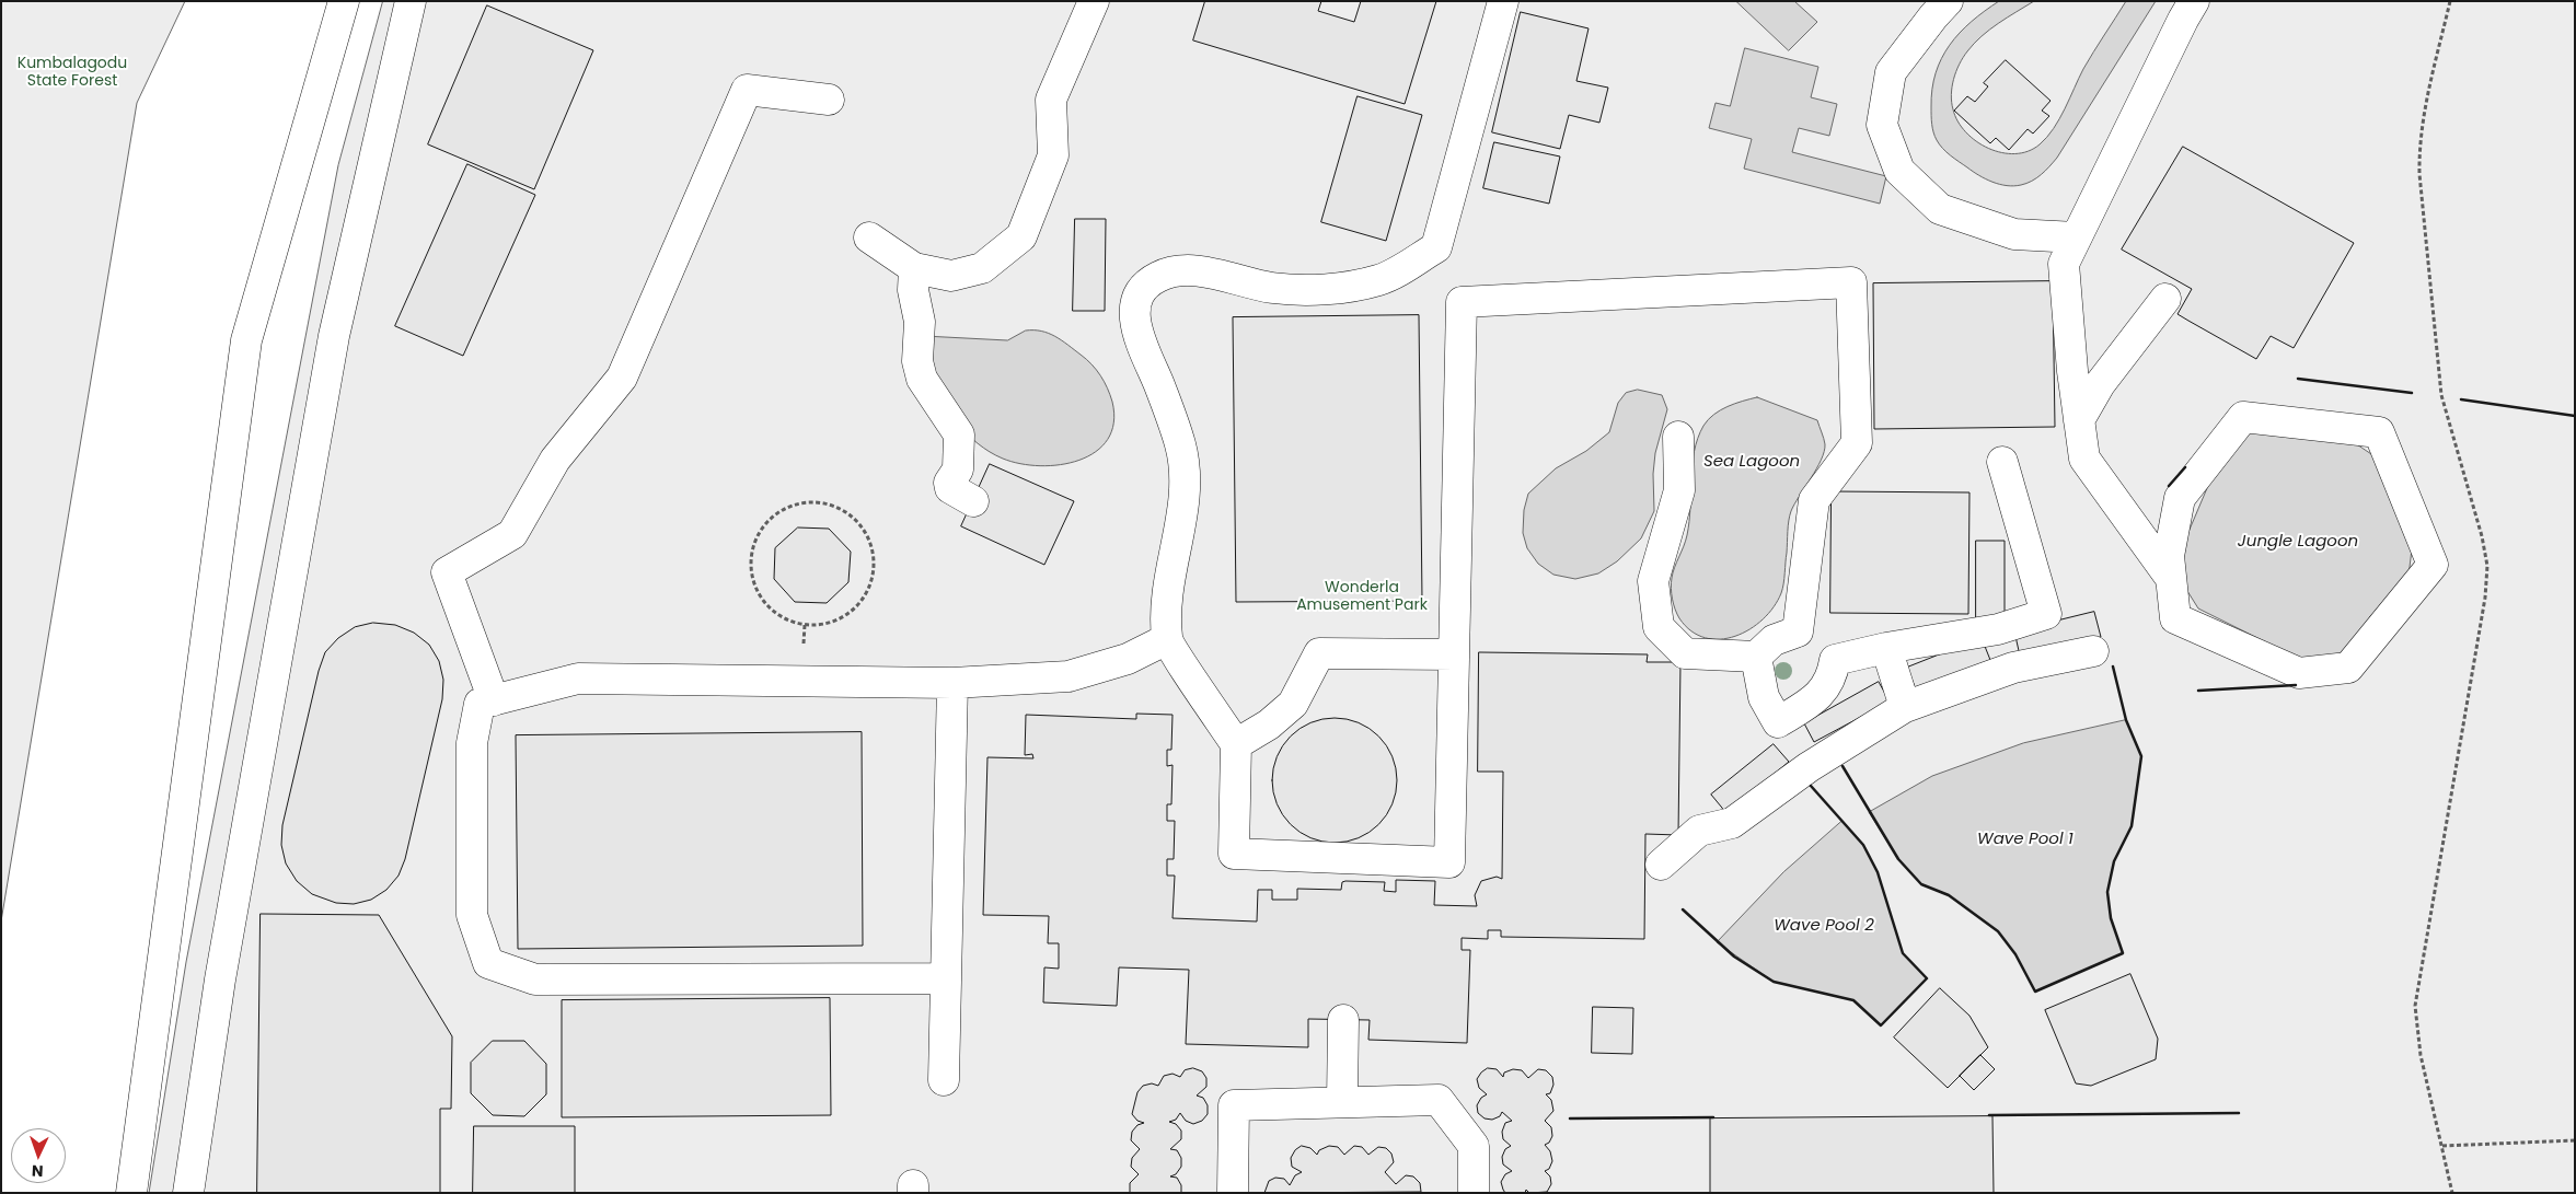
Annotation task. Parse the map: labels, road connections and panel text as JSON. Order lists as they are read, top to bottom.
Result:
{
  "water": [
    "Sea Lagoon",
    "Jungle Lagoon",
    "Wave Pool 1",
    "Wave Pool 2"
  ],
  "parks": ["Kumbalagodu State Forest", "Wonderla Amusement Park"],
  "north": "bottom"
}
